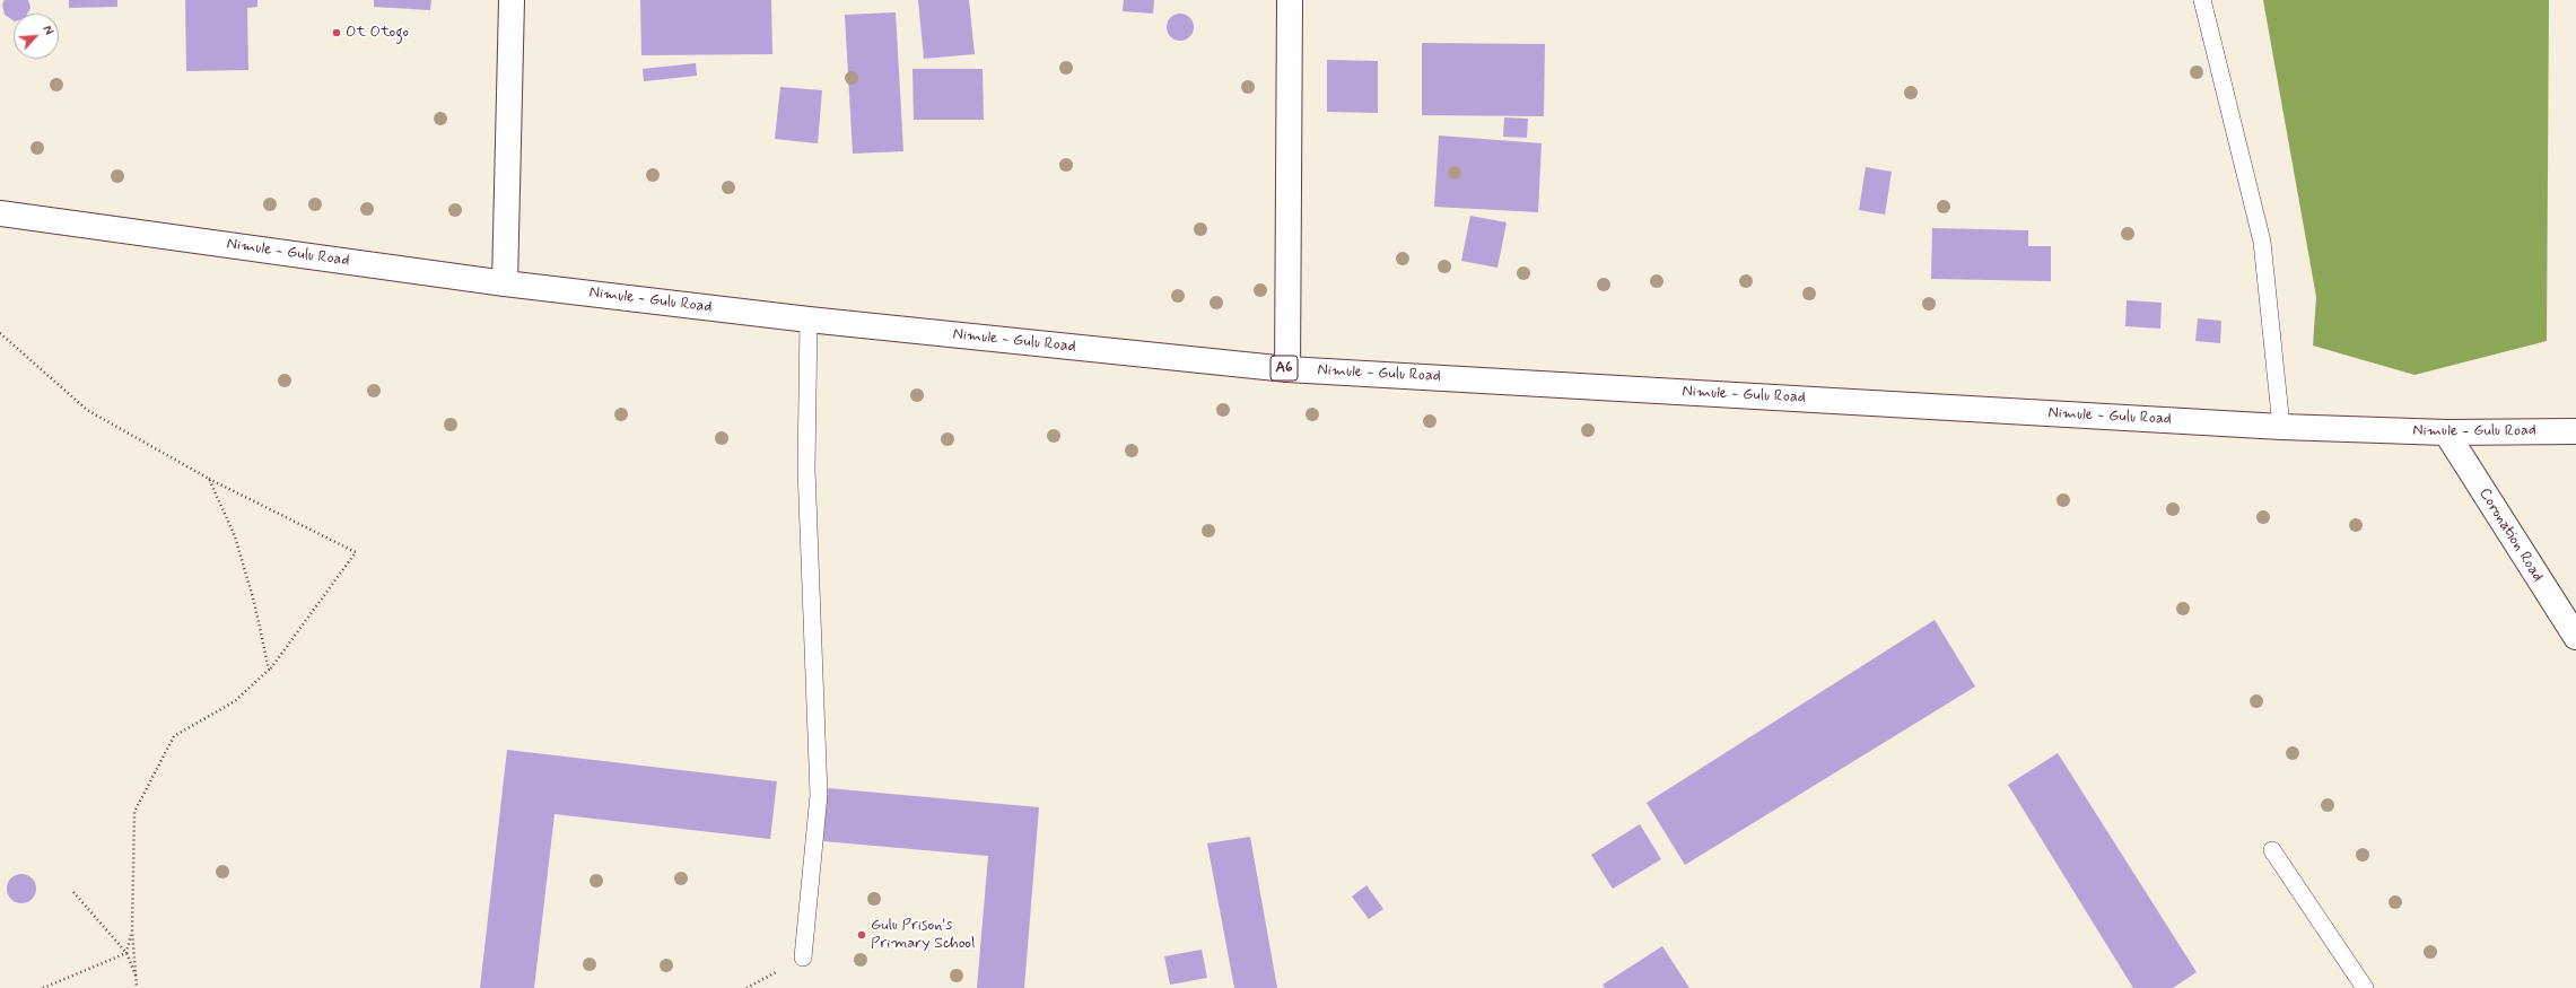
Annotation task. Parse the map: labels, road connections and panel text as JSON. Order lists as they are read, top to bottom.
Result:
{
  "streets": {
    "main road": ["Nimule - Gulu Road", "A6", "Coronation Road"]
  },
  "crossings": [
    ["Nimule - Gulu Road", "Coronation Road"]
  ],
  "places": ["Ot Otogo", "Gulu Prison's Primary School"],
  "north": "top right"
}
